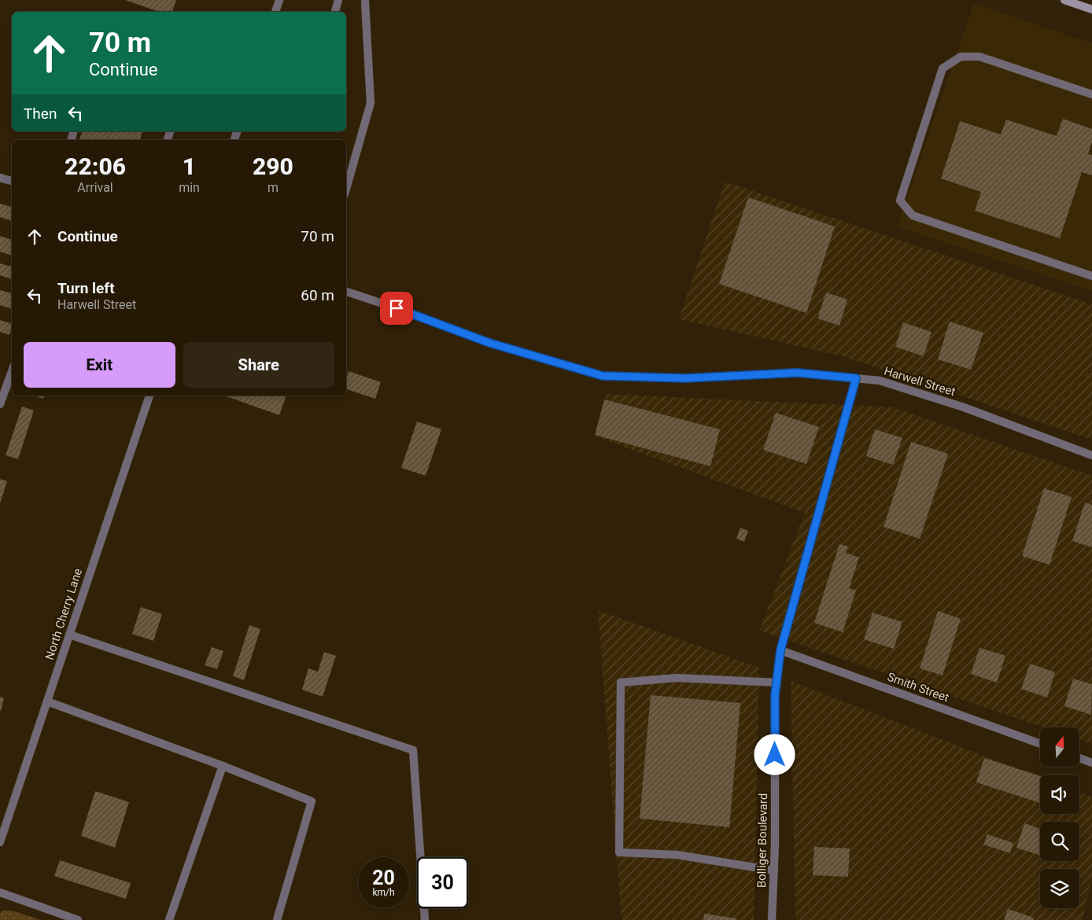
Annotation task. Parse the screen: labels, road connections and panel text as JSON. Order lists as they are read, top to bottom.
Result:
{
  "streets": {
    "street": [
      "Harwell Street",
      "North Cherry Lane",
      "Smith Street",
      "Bolliger Boulevard"
    ]
  },
  "crossings": [
    ["Harwell Street", "Bolliger Boulevard"],
    ["Smith Street", "Bolliger Boulevard"]
  ],
  "north": "top",
  "page": {
    "turn": ["70 m", "Continue"],
    "then": "Then",
    "eta": [
      "22:06",
      "Arrival",
      "1",
      "min",
      "290",
      "m"
    ],
    "list": [
      {
        "name": "Continue",
        "value": "70 m"
      },
      {
        "name": "Turn left",
        "note": "Harwell Street",
        "value": "60 m"
      }
    ],
    "buttons": ["Exit", "Share"],
    "speed": "20 km/h",
    "limit": "30"
  }
}
